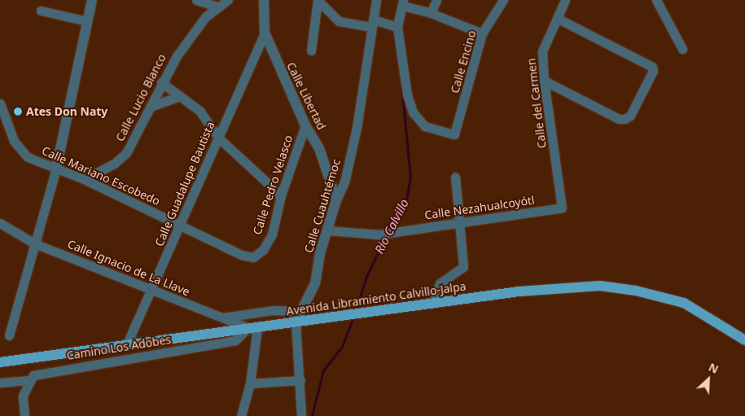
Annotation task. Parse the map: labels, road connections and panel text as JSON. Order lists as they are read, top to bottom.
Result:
{
  "streets": {
    "main road": ["Avenida Libramiento Calvillo-Jalpa"],
    "street": [
      "Calle Encino",
      "Calle Libertad",
      "Calle Lucio Blanco",
      "Calle del Carmen",
      "Calle Mariano Escobedo",
      "Calle Guadalupe Bautista",
      "Calle Pedro Velasco",
      "Calle Cuauhtémoc",
      "Calle Nezahualcoyótl",
      "Calle Ignacio de La Llave",
      "Camino Los Adobes"
    ]
  },
  "crossings": [
    ["Calle Libertad", "Calle Guadalupe Bautista"],
    ["Calle Libertad", "Calle Pedro Velasco"],
    ["Calle Libertad", "Calle Cuauhtémoc"],
    ["Calle Lucio Blanco", "Calle Mariano Escobedo"],
    ["Calle del Carmen", "Calle Nezahualcoyótl"],
    ["Calle Mariano Escobedo", "Calle Guadalupe Bautista"],
    ["Calle Mariano Escobedo", "Calle Pedro Velasco"],
    ["Calle Guadalupe Bautista", "Calle Ignacio de La Llave"],
    ["Calle Guadalupe Bautista", "Avenida Libramiento Calvillo-Jalpa"],
    ["Calle Cuauhtémoc", "Calle Nezahualcoyótl"],
    ["Calle Cuauhtémoc", "Avenida Libramiento Calvillo-Jalpa"],
    ["Calle Ignacio de La Llave", "Avenida Libramiento Calvillo-Jalpa"],
    ["Calle Ignacio de La Llave", "Camino Los Adobes"],
    ["Avenida Libramiento Calvillo-Jalpa", "Camino Los Adobes"]
  ],
  "water": ["Rio Calvillo"],
  "places": ["Ates Don Naty"],
  "north": "top right"
}
